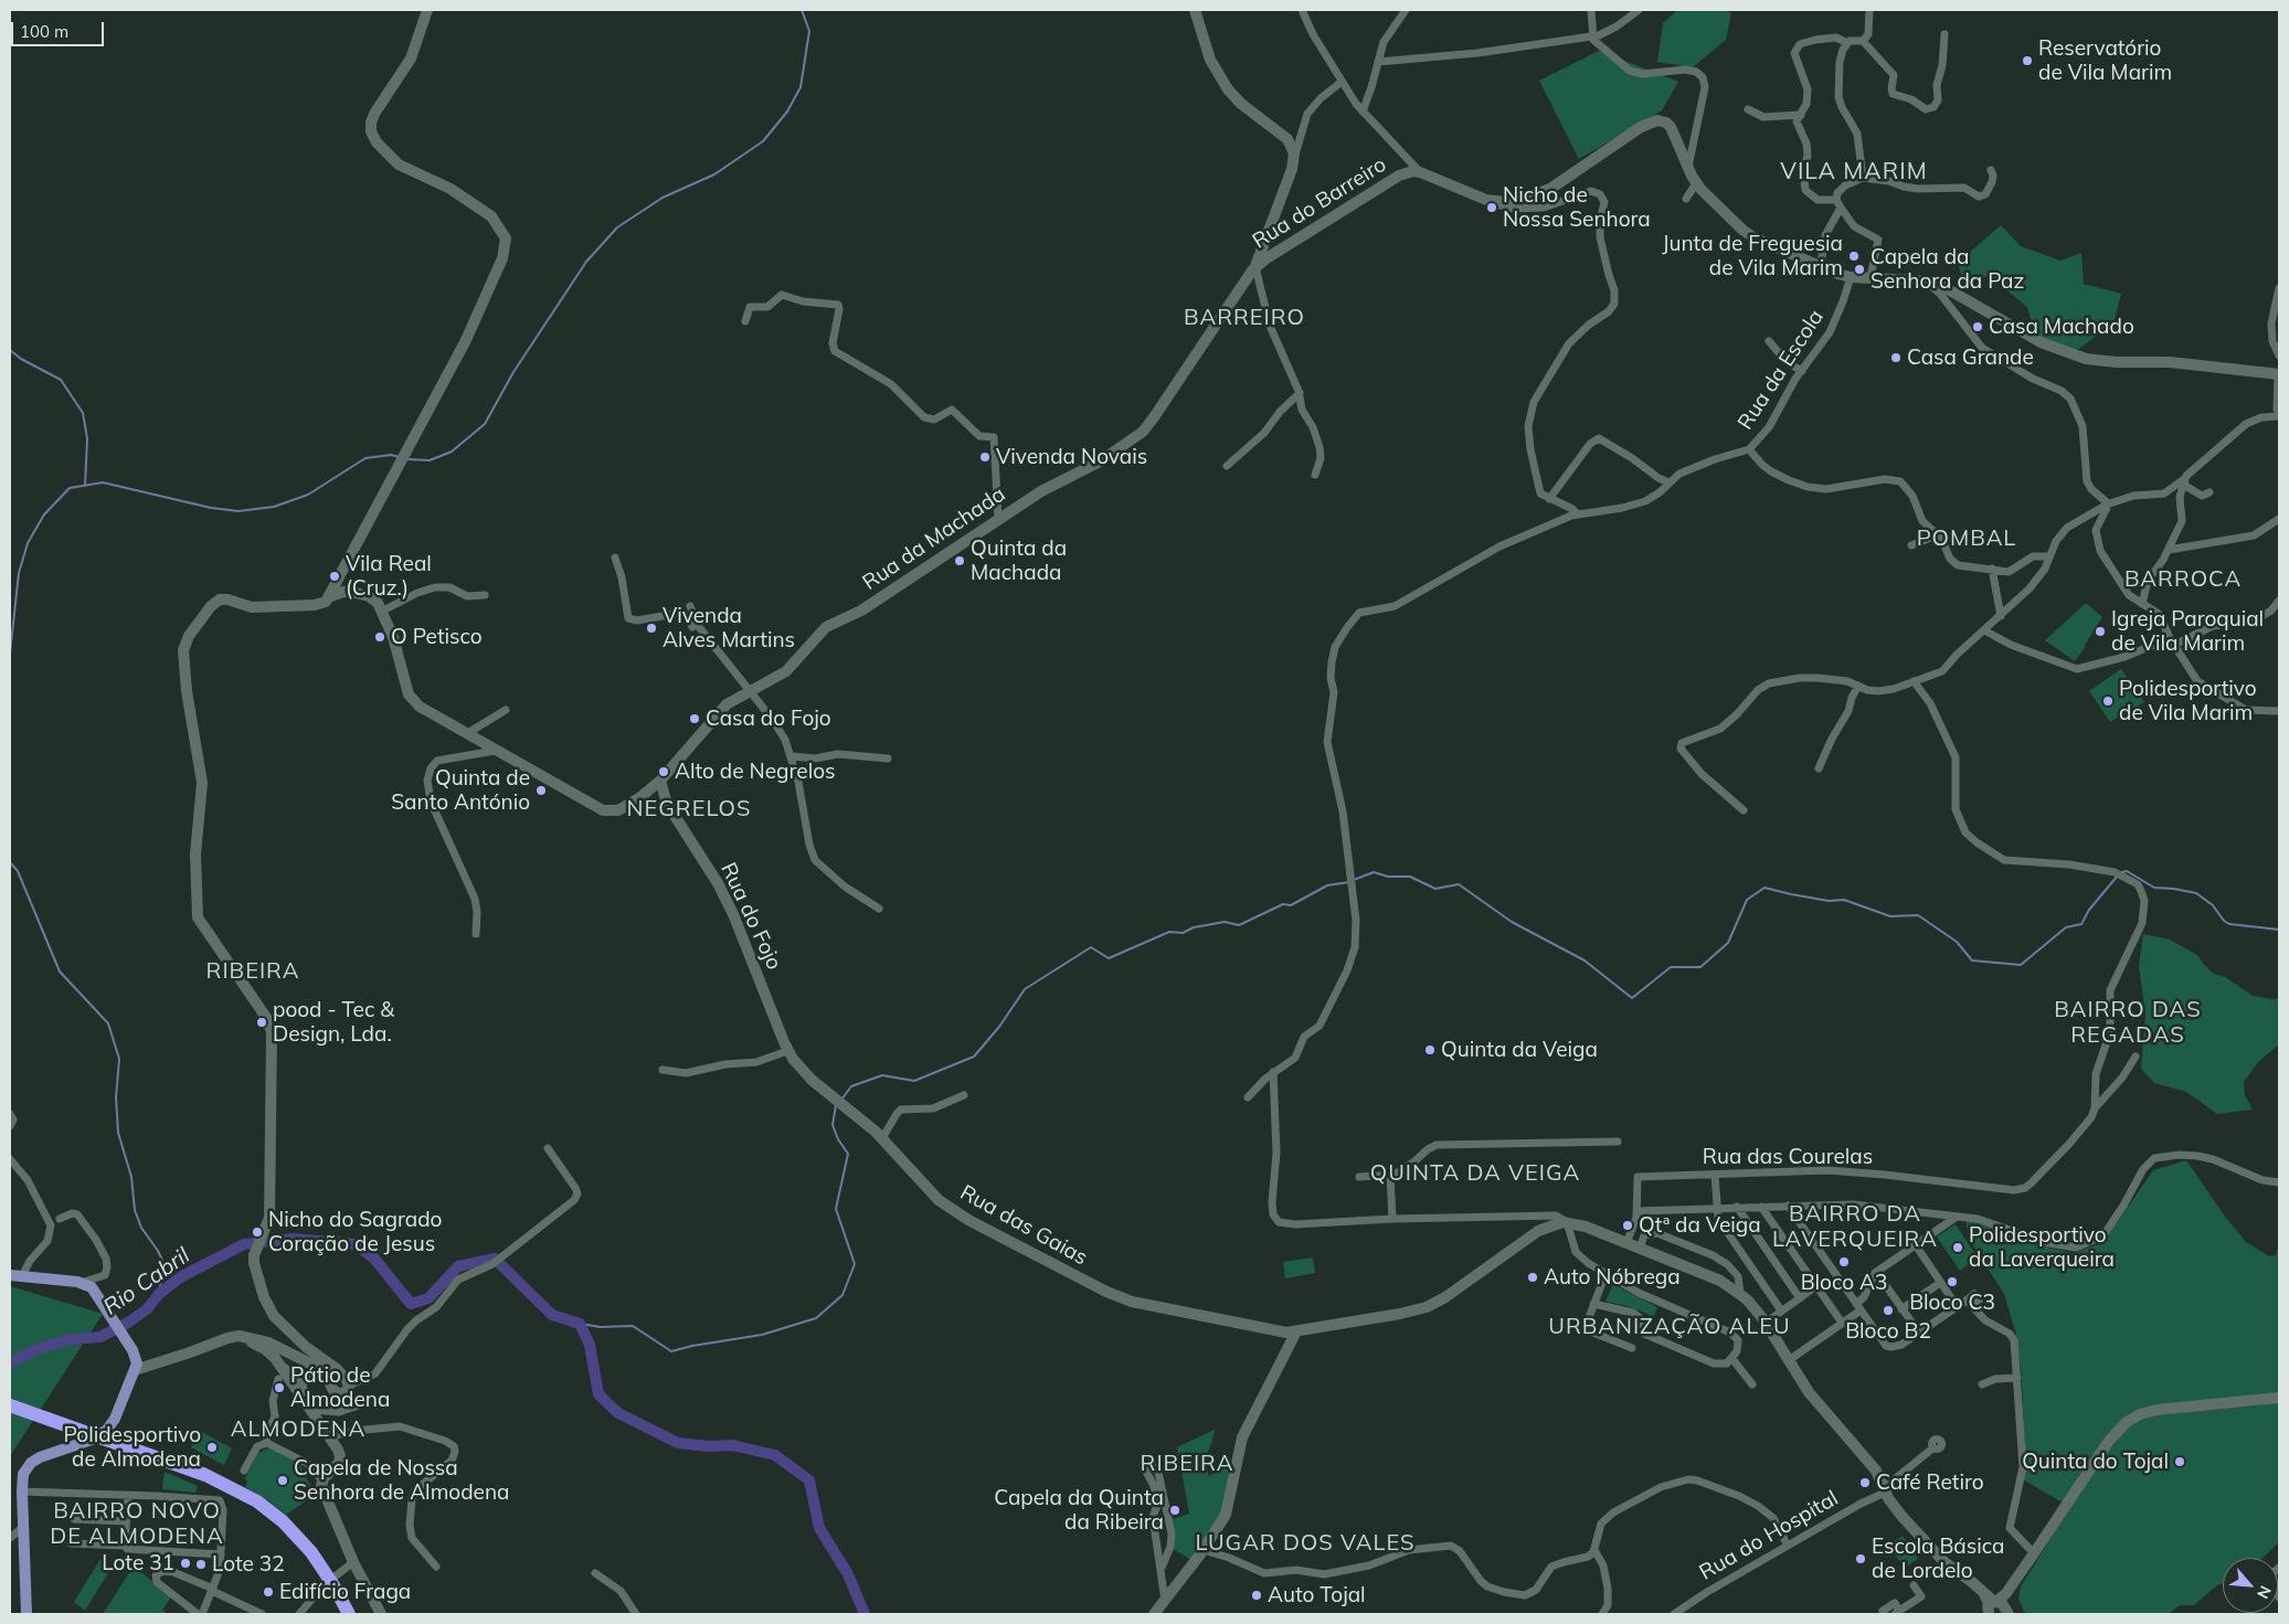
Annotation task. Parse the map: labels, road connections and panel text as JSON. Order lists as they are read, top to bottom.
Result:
{
  "streets": {
    "street": [
      "Rua do Barreiro",
      "Rua da Escola",
      "Rua da Machada",
      "Rua do Fojo",
      "Rua das Courelas",
      "Rua das Gaias",
      "Rua do Hospital"
    ]
  },
  "crossings": [
    ["Rua do Barreiro", "Rua da Machada"],
    ["Rua da Machada", "Rua do Fojo"],
    ["Rua do Fojo", "Rua das Gaias"]
  ],
  "districts": [
    "VILA MARIM",
    "BARREIRO",
    "POMBAL",
    "BARROCA",
    "NEGRELOS",
    "RIBEIRA",
    "BAIRRO DAS REGADAS",
    "QUINTA DA VEIGA",
    "BAIRRO DA LAVERQUEIRA",
    "URBANIZAÇÃO ALEU",
    "ALMODENA",
    "RIBEIRA",
    "BAIRRO NOVO DE ALMODENA",
    "LUGAR DOS VALES"
  ],
  "water": ["Rio Cabril"],
  "places": [
    "Reservatório de Vila Marim",
    "Nicho de Nossa Senhora",
    "Junta de Freguesia de Vila Marim",
    "Capela da Senhora da Paz",
    "Casa Machado",
    "Casa Grande",
    "Vivenda Novais",
    "Quinta da Machada",
    "Vila Real (Cruz.)",
    "Vivenda Alves Martins",
    "Igreja Paroquial de Vila Marim",
    "O Petisco",
    "Polidesportivo de Vila Marim",
    "Casa do Fojo",
    "Alto de Negrelos",
    "Quinta de Santo António",
    "pood - Tec & Design, Lda.",
    "Quinta da Veiga",
    "Qtª da Veiga",
    "Nicho do Sagrado Coração de Jesus",
    "Polidesportivo da Laverqueira",
    "Bloco A3",
    "Auto Nóbrega",
    "Bloco C3",
    "Bloco B2",
    "Pátio de Almodena",
    "Polidesportivo de Almodena",
    "Quinta do Tojal",
    "Capela de Nossa Senhora de Almodena",
    "Café Retiro",
    "Capela da Quinta da Ribeira",
    "Escola Básica de Lordelo",
    "Lote 31",
    "Lote 32",
    "Edifício Fraga",
    "Auto Tojal"
  ],
  "scale_bar": "100 m",
  "north": "bottom right"
}
